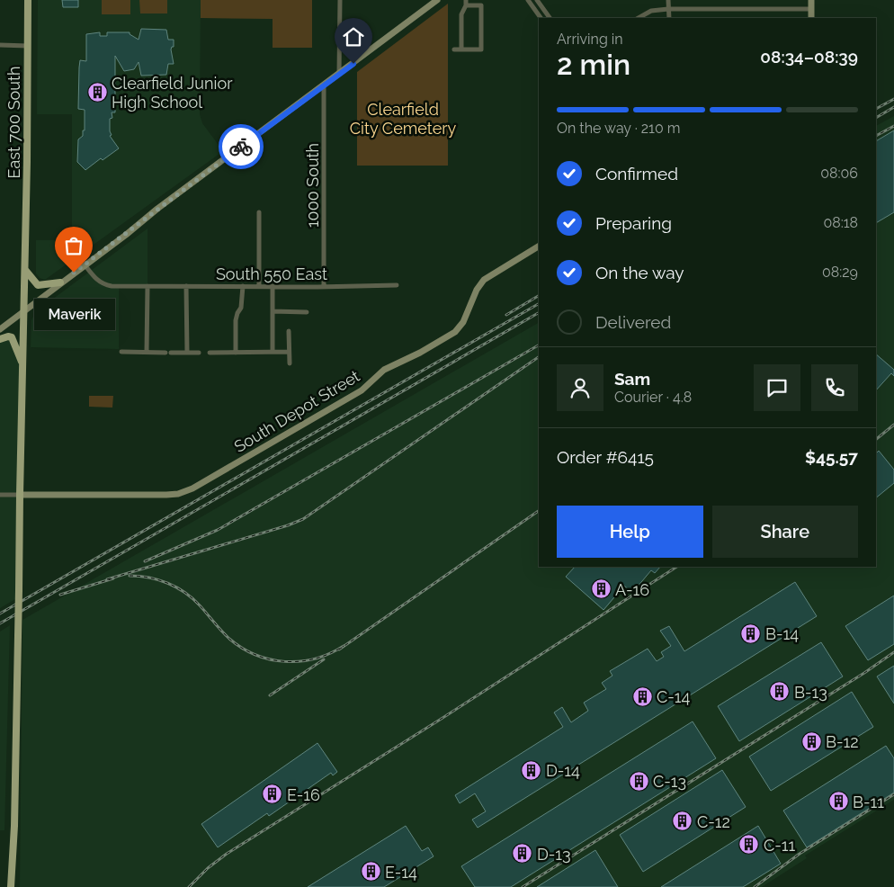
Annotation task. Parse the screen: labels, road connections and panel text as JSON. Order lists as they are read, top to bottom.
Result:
{
  "streets": {
    "main road": ["East 700 South"],
    "street": ["1000 South", "South 550 East", "South Depot Street"]
  },
  "crossings": [
    ["1000 South", "South 550 East"]
  ],
  "parks": ["Clearfield City Cemetery"],
  "places": {
    "building": [
      "Clearfield Junior High School",
      "A-16",
      "B-14",
      "B-13",
      "C-14",
      "B-12",
      "D-14",
      "C-13",
      "E-16",
      "B-11",
      "C-12",
      "C-11",
      "D-13",
      "E-14"
    ],
    "other": ["Maverik"]
  },
  "page": {
    "heading": ["2 min", "Arriving in", "08:34–08:39"],
    "panel": [
      "Sam",
      "Courier · 4.8",
      "Order #6415",
      "$45.57"
    ],
    "bar": "On the way · 210 m",
    "list": [
      ["Confirmed", "08:06"],
      ["Preparing", "08:18"],
      ["On the way", "08:29"],
      "Delivered"
    ],
    "bubble": "Maverik",
    "buttons": ["Help", "Share"]
  }
}
